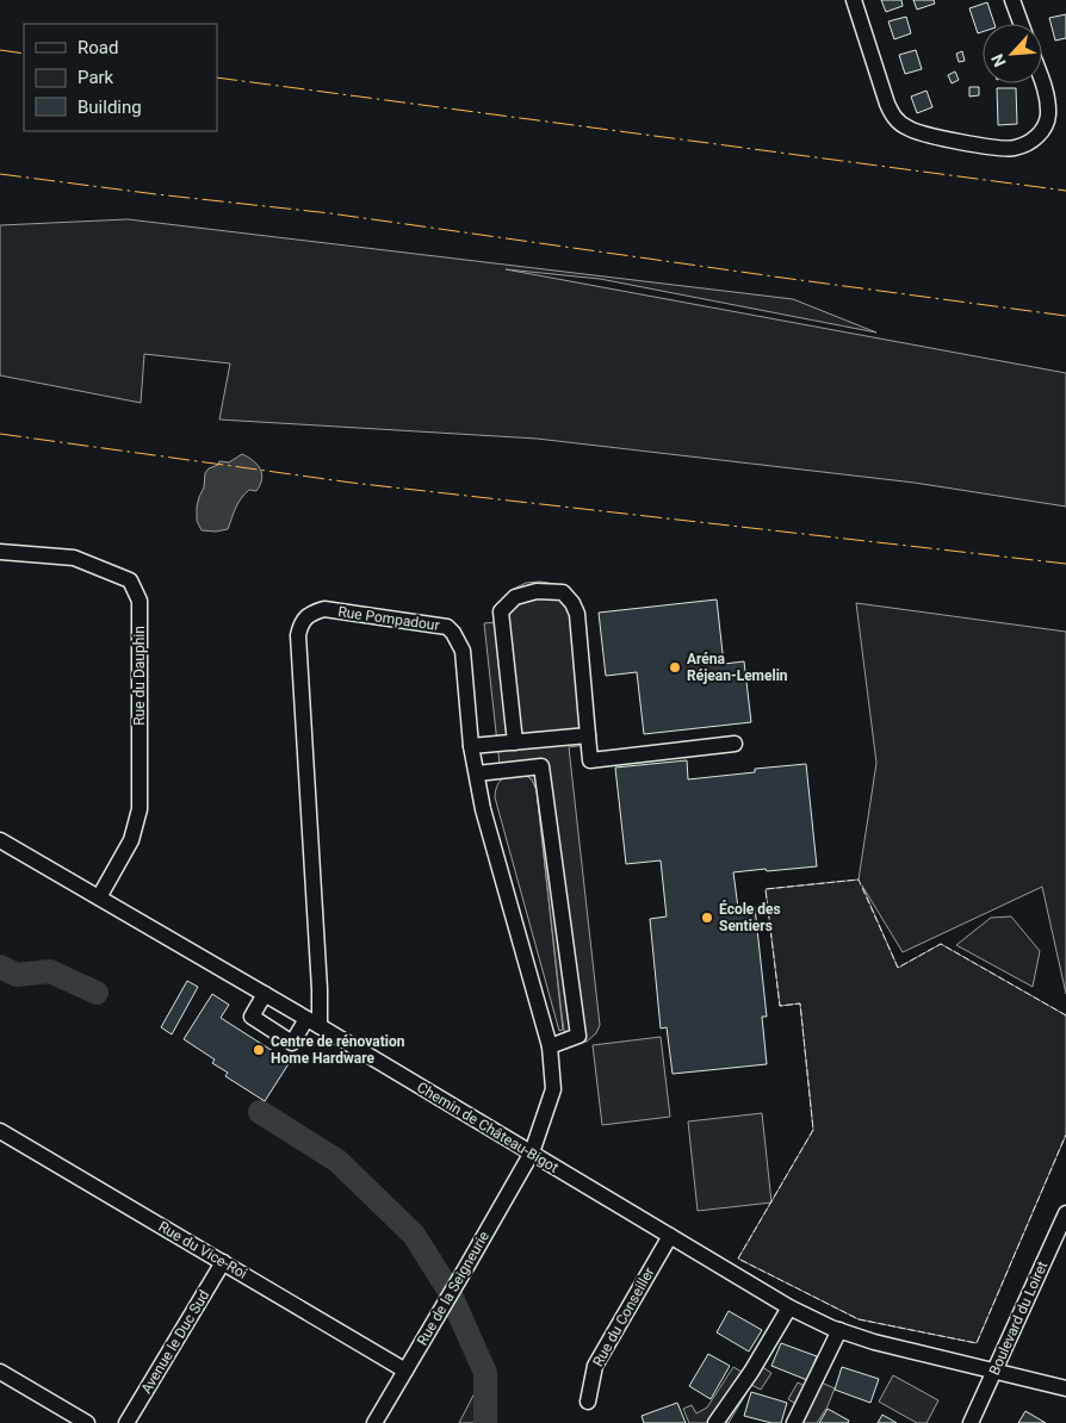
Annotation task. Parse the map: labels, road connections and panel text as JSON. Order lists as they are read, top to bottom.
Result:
{
  "streets": {
    "street": [
      "Rue Pompadour",
      "Rue du Dauphin",
      "Chemin de Château-Bigot",
      "Rue du Vice-Roi",
      "Rue de la Seigneurie",
      "Rue du Conseiller",
      "Boulevard du Loiret",
      "Avenue le Duc Sud"
    ]
  },
  "crossings": [
    ["Rue Pompadour", "Chemin de Château-Bigot"],
    ["Rue Pompadour", "Rue de la Seigneurie"],
    ["Rue du Dauphin", "Chemin de Château-Bigot"],
    ["Chemin de Château-Bigot", "Rue de la Seigneurie"],
    ["Chemin de Château-Bigot", "Rue du Conseiller"],
    ["Chemin de Château-Bigot", "Boulevard du Loiret"],
    ["Rue du Vice-Roi", "Rue de la Seigneurie"],
    ["Rue du Vice-Roi", "Avenue le Duc Sud"]
  ],
  "places": ["Aréna Réjean‑Lemelin", "École des Sentiers", "Centre de rénovation Home Hardware"],
  "legend": ["Road", "Park", "Building"],
  "north": "bottom left"
}
